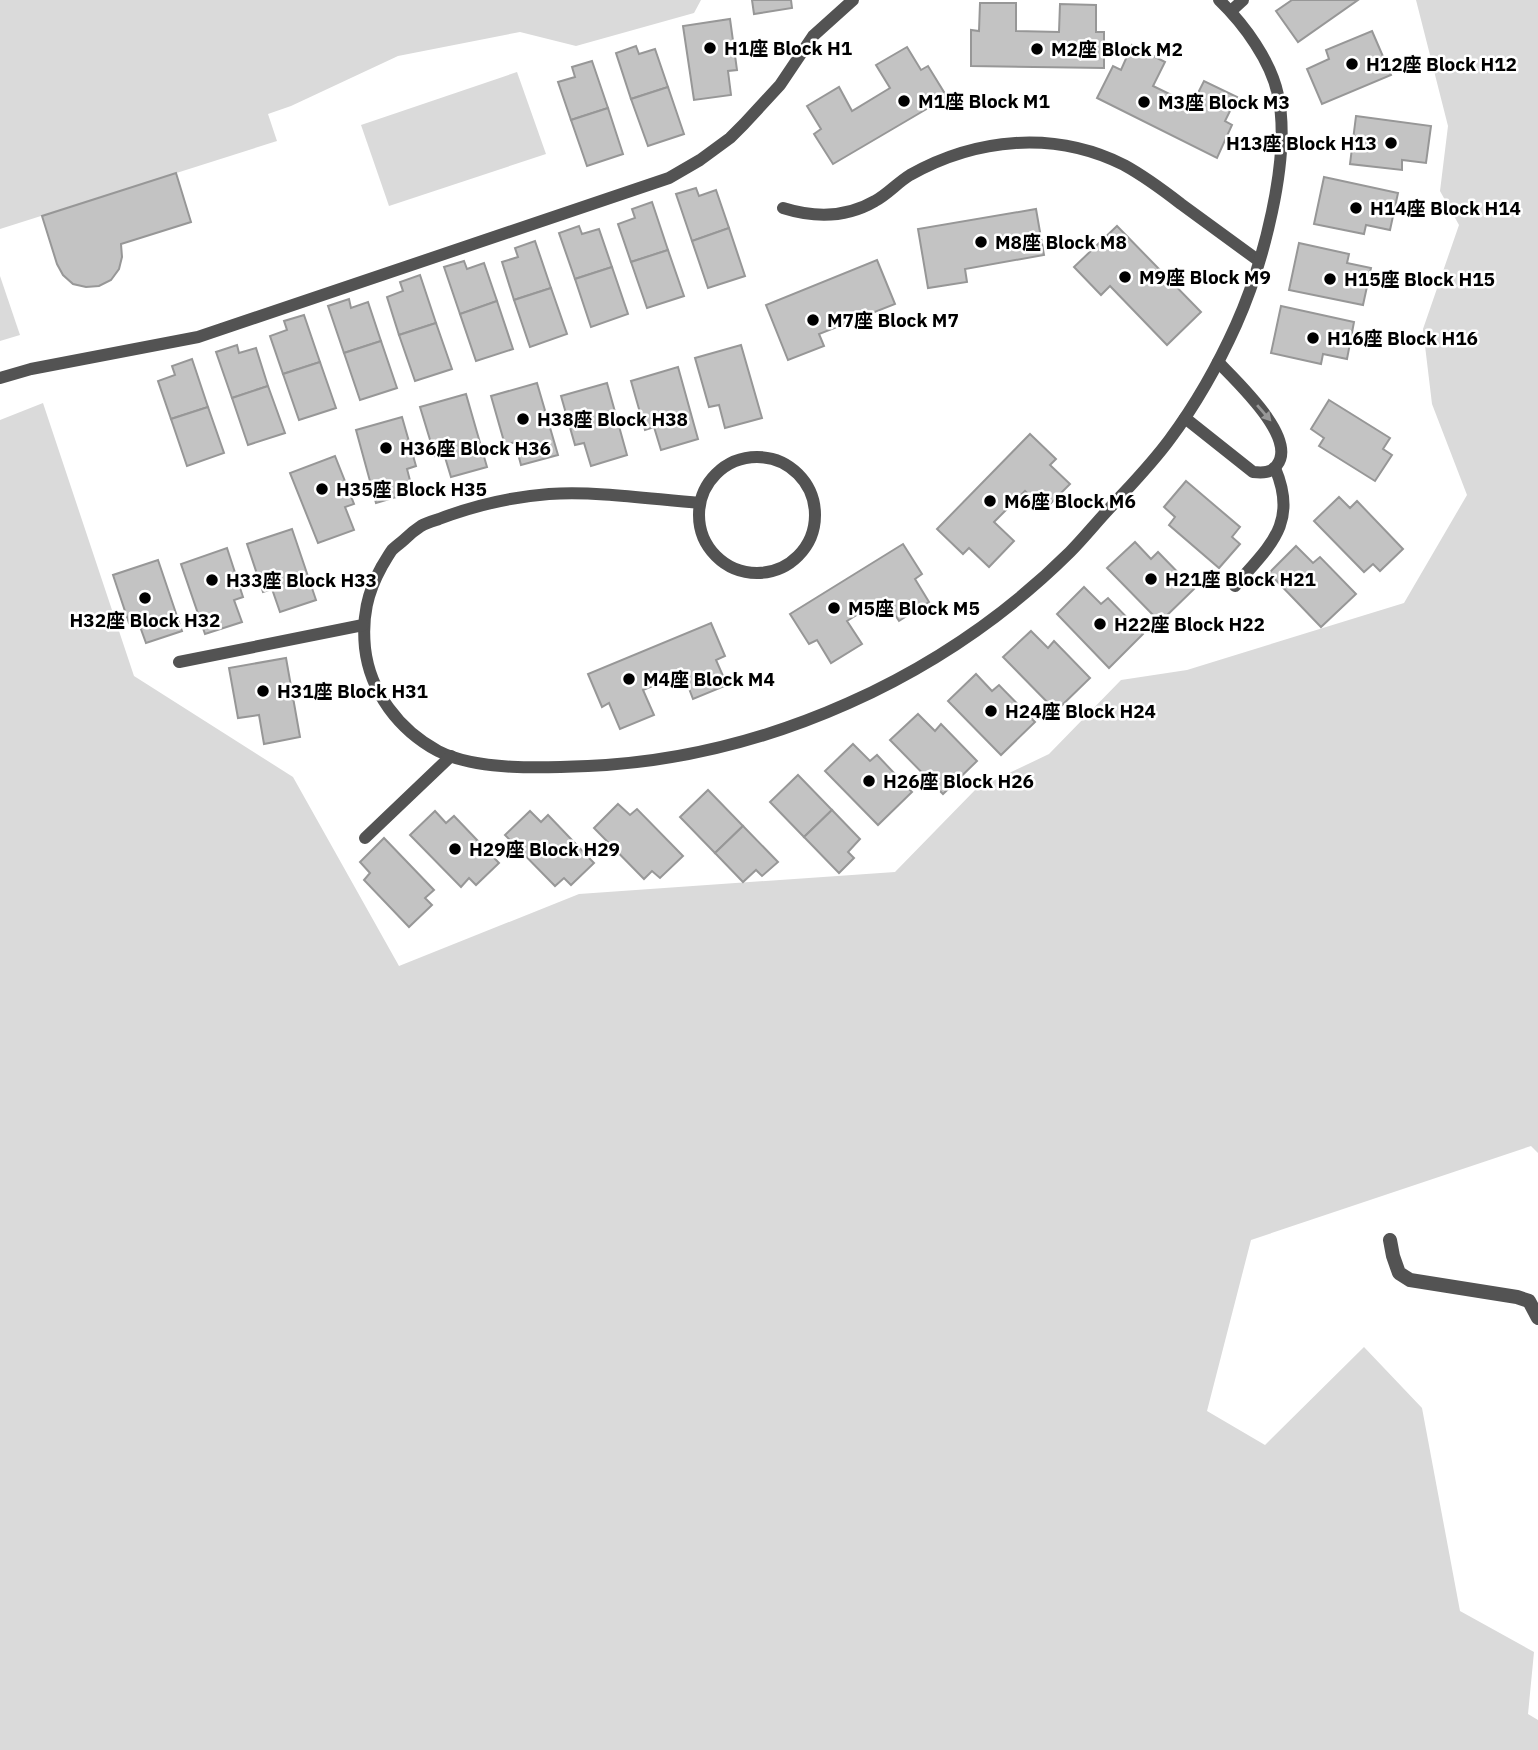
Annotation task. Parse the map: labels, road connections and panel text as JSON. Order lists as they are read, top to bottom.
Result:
{
  "places": [
    "H1座 Block H1",
    "M2座 Block M2",
    "H12座 Block H12",
    "M1座 Block M1",
    "M3座 Block M3",
    "H13座 Block H13",
    "H14座 Block H14",
    "M8座 Block M8",
    "M9座 Block M9",
    "H15座 Block H15",
    "M7座 Block M7",
    "H16座 Block H16",
    "H38座 Block H38",
    "H36座 Block H36",
    "H35座 Block H35",
    "M6座 Block M6",
    "H21座 Block H21",
    "H33座 Block H33",
    "H32座 Block H32",
    "M5座 Block M5",
    "H22座 Block H22",
    "M4座 Block M4",
    "H31座 Block H31",
    "H24座 Block H24",
    "H26座 Block H26",
    "H29座 Block H29"
  ]
}
